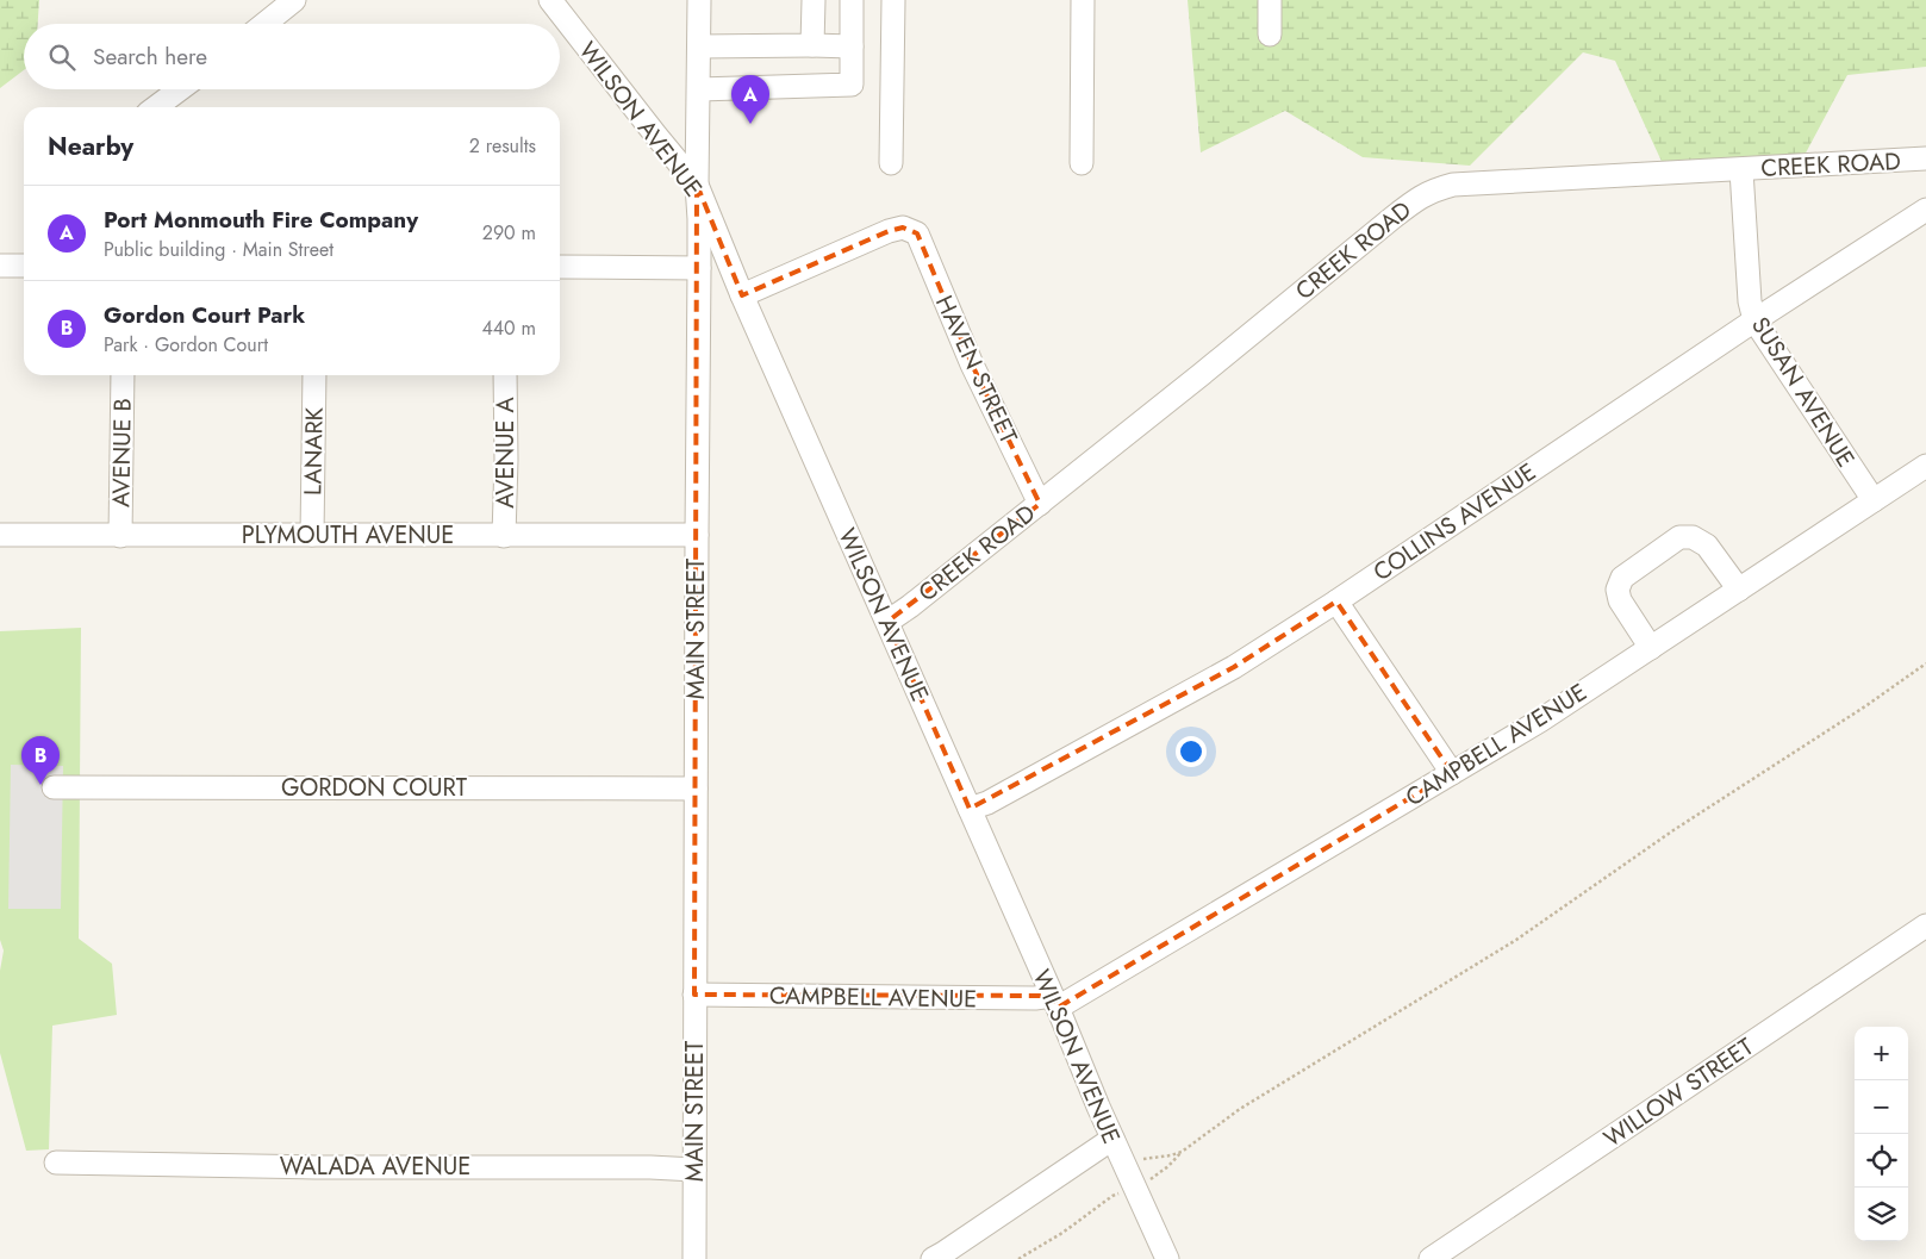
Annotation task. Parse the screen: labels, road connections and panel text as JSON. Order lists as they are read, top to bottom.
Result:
{
  "streets": {
    "street": [
      "WILSON AVENUE",
      "CREEK ROAD",
      "HAVEN STREET",
      "SUSAN AVENUE",
      "LANARK",
      "AVENUE B",
      "AVENUE A",
      "COLLINS AVENUE",
      "PLYMOUTH AVENUE",
      "MAIN STREET",
      "CAMPBELL AVENUE",
      "GORDON COURT",
      "WILLOW STREET",
      "WALADA AVENUE"
    ]
  },
  "crossings": [
    ["WILSON AVENUE", "CREEK ROAD"],
    ["WILSON AVENUE", "HAVEN STREET"],
    ["WILSON AVENUE", "COLLINS AVENUE"],
    ["WILSON AVENUE", "MAIN STREET"],
    ["WILSON AVENUE", "CAMPBELL AVENUE"],
    ["CREEK ROAD", "HAVEN STREET"],
    ["CREEK ROAD", "SUSAN AVENUE"],
    ["SUSAN AVENUE", "COLLINS AVENUE"],
    ["SUSAN AVENUE", "CAMPBELL AVENUE"],
    ["LANARK", "PLYMOUTH AVENUE"],
    ["AVENUE B", "PLYMOUTH AVENUE"],
    ["AVENUE A", "PLYMOUTH AVENUE"],
    ["PLYMOUTH AVENUE", "MAIN STREET"],
    ["MAIN STREET", "CAMPBELL AVENUE"],
    ["MAIN STREET", "GORDON COURT"],
    ["MAIN STREET", "WALADA AVENUE"]
  ],
  "page": {
    "search": "Search here",
    "pins": ["A", "B"],
    "heading": ["Nearby", "2 results"],
    "list": [
      {
        "mark": "A",
        "name": "Port Monmouth Fire Company",
        "note": "Public building · Main Street",
        "value": "290 m"
      },
      {
        "mark": "B",
        "name": "Gordon Court Park",
        "note": "Park · Gordon Court",
        "value": "440 m"
      }
    ],
    "map_buttons": ["+", "−"]
  }
}
